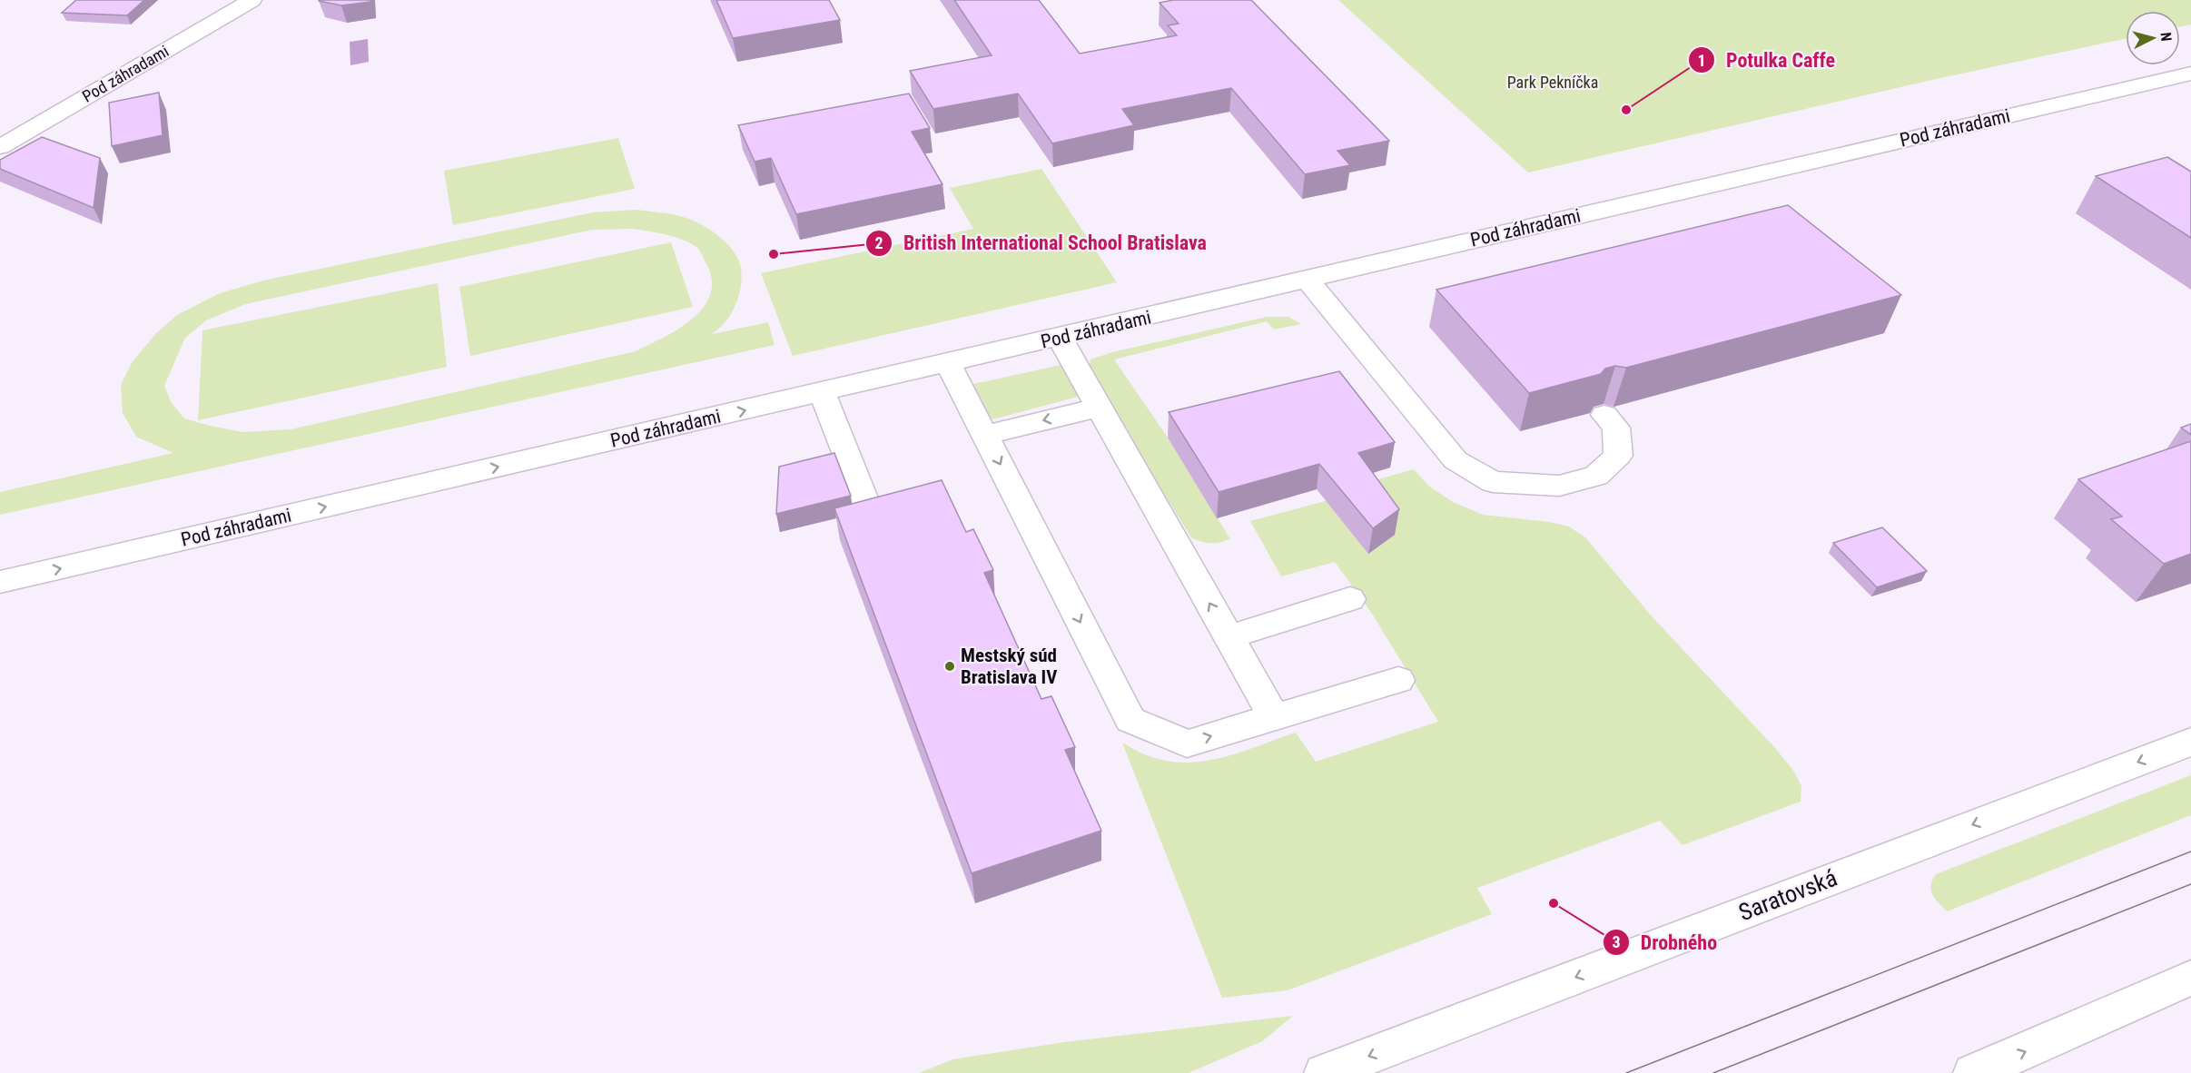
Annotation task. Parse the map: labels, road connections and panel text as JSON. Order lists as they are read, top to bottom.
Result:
{
  "streets": {
    "street": ["Pod záhradami", "Saratovská"]
  },
  "one_way": ["Saratovská"],
  "parks": ["Park Pekníčka"],
  "places": [
    "Potulka Caffe",
    "British International School Bratislava",
    "Mestský súd Bratislava IV",
    "Drobného"
  ],
  "north": "right"
}
